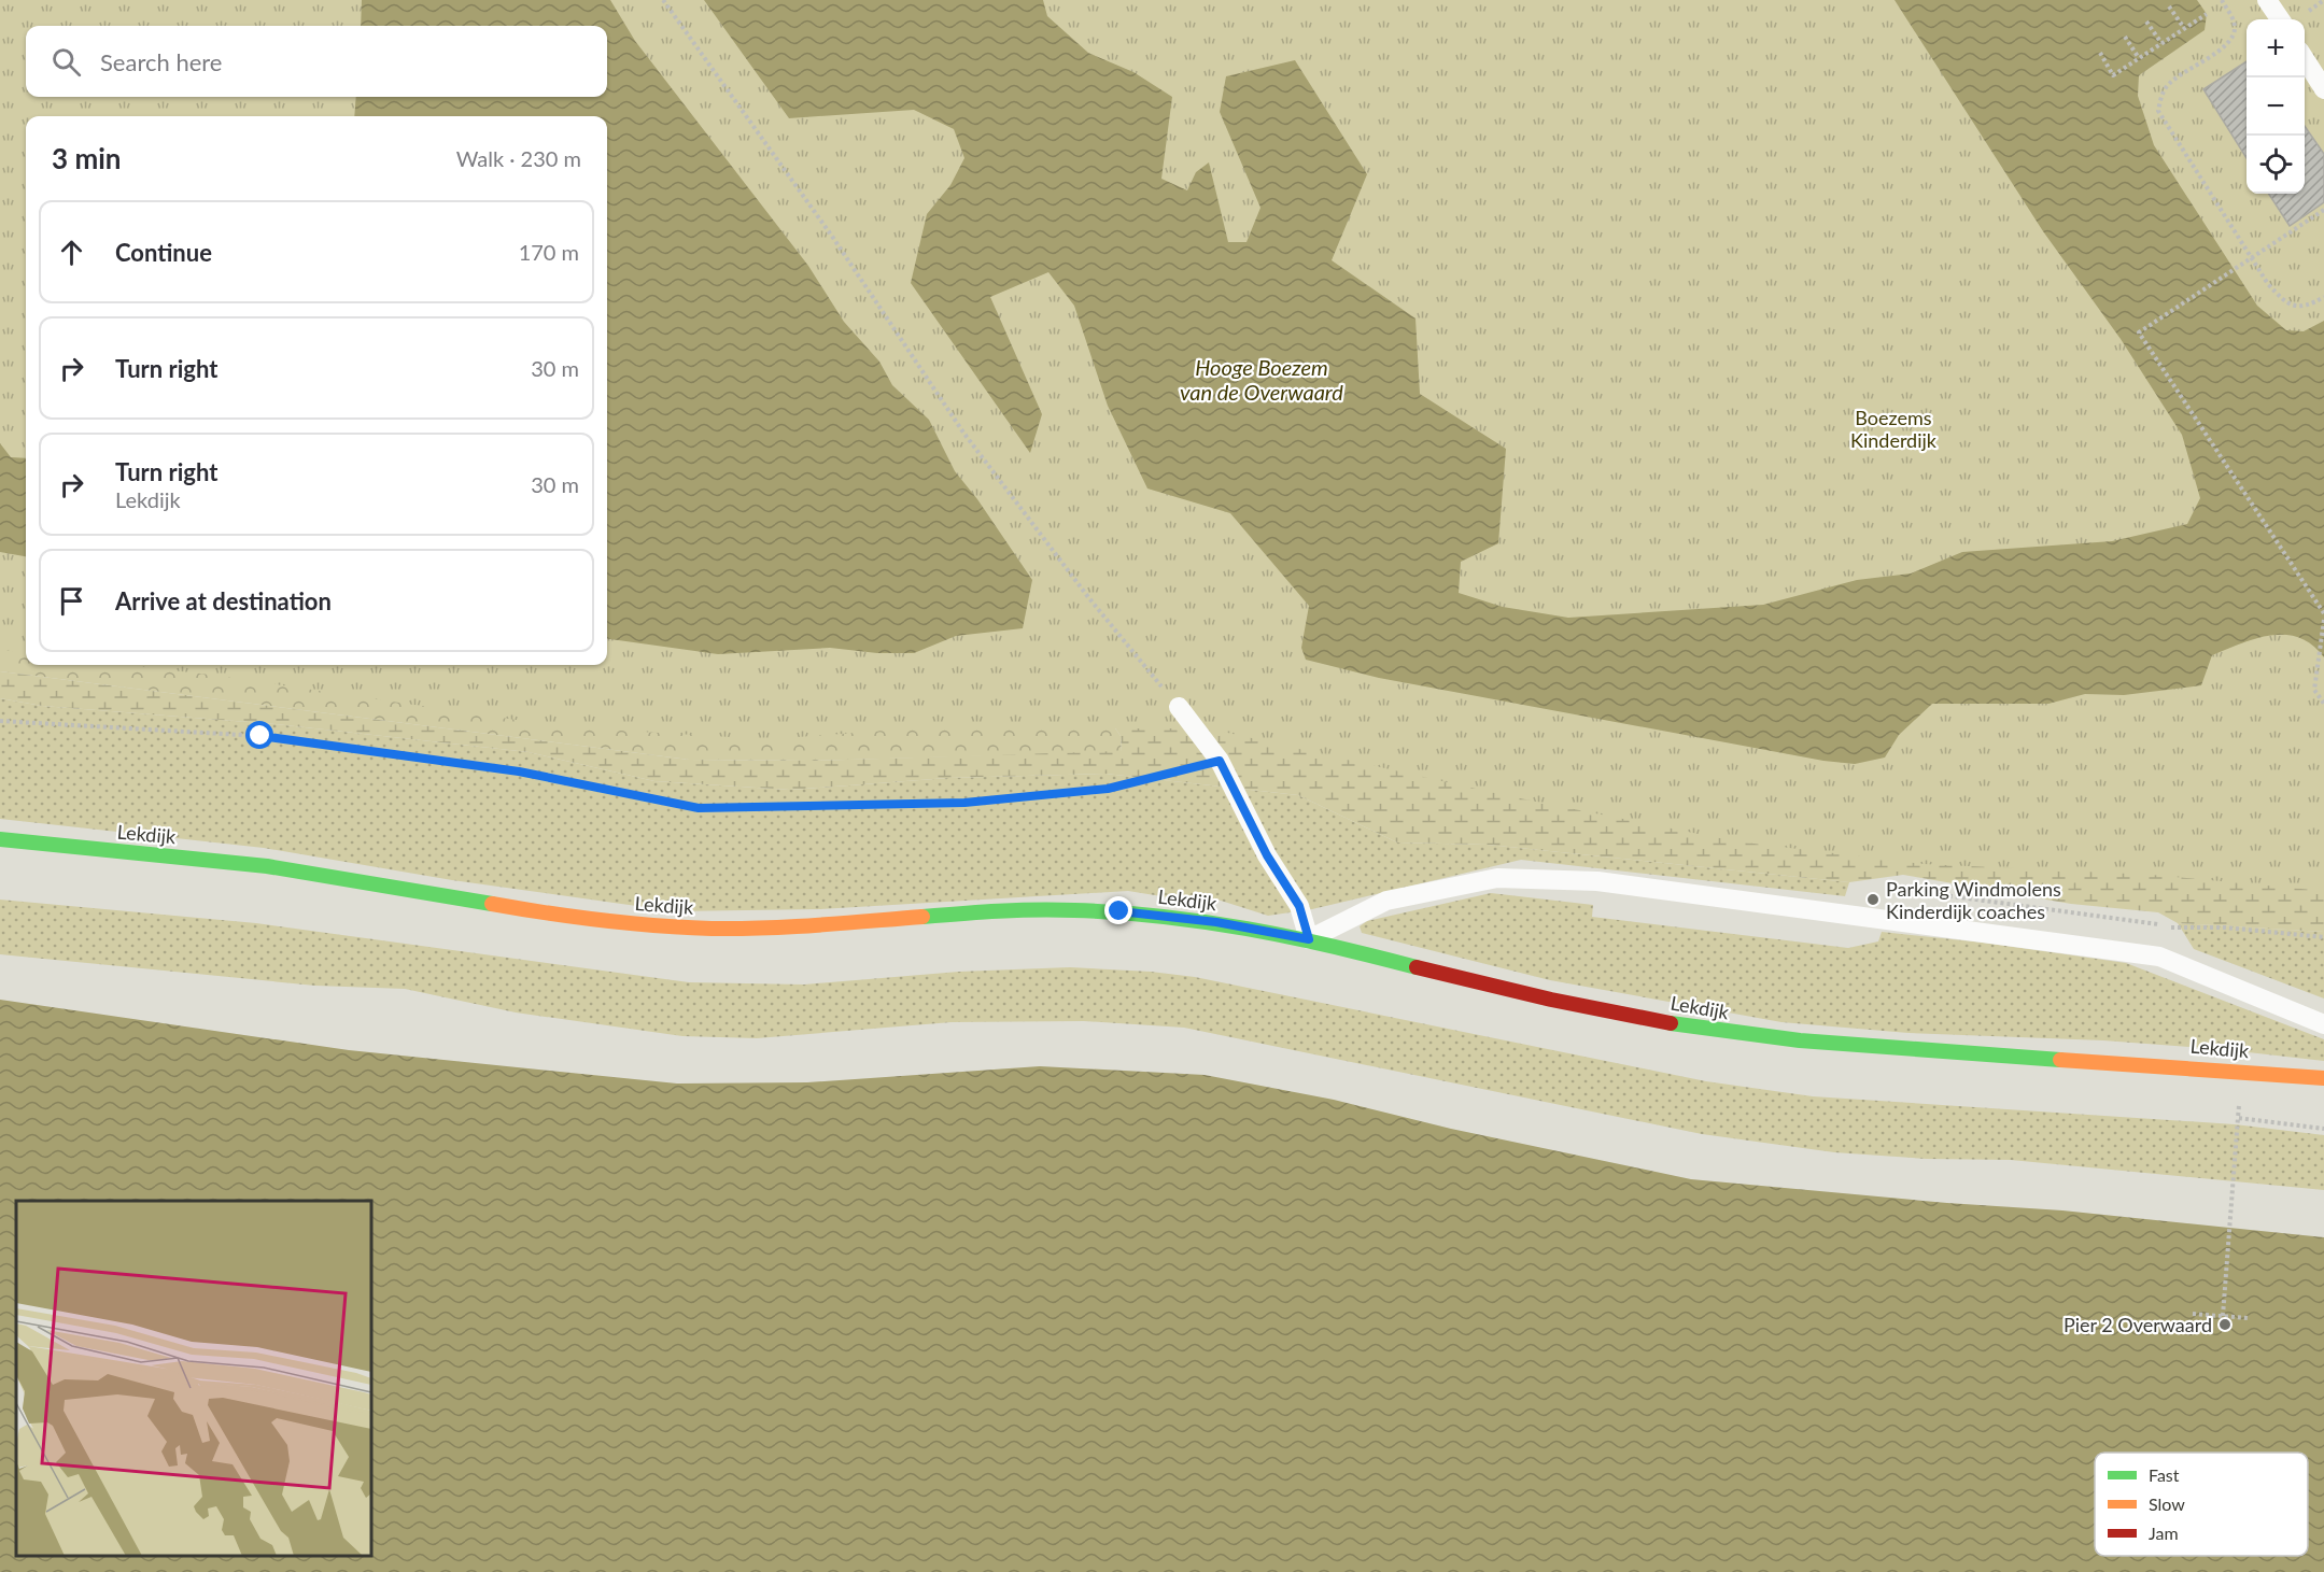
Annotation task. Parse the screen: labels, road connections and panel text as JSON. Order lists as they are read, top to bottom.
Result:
{
  "streets": {
    "street": ["Lekdijk"]
  },
  "water": ["Hooge Boezem van de Overwaard"],
  "parks": ["Boezems Kinderdijk"],
  "places": ["Parking Windmolens Kinderdijk coaches", "Pier 2 Overwaard"],
  "legend": ["Fast", "Slow", "Jam"],
  "page": {
    "map_buttons": ["+", "−"],
    "search": "Search here",
    "heading": ["3 min", "Walk · 230 m"],
    "list": [
      ["Continue", "170 m"],
      ["Turn right", "30 m"],
      ["Turn right", "Lekdijk", "30 m"],
      "Arrive at destination"
    ]
  }
}
